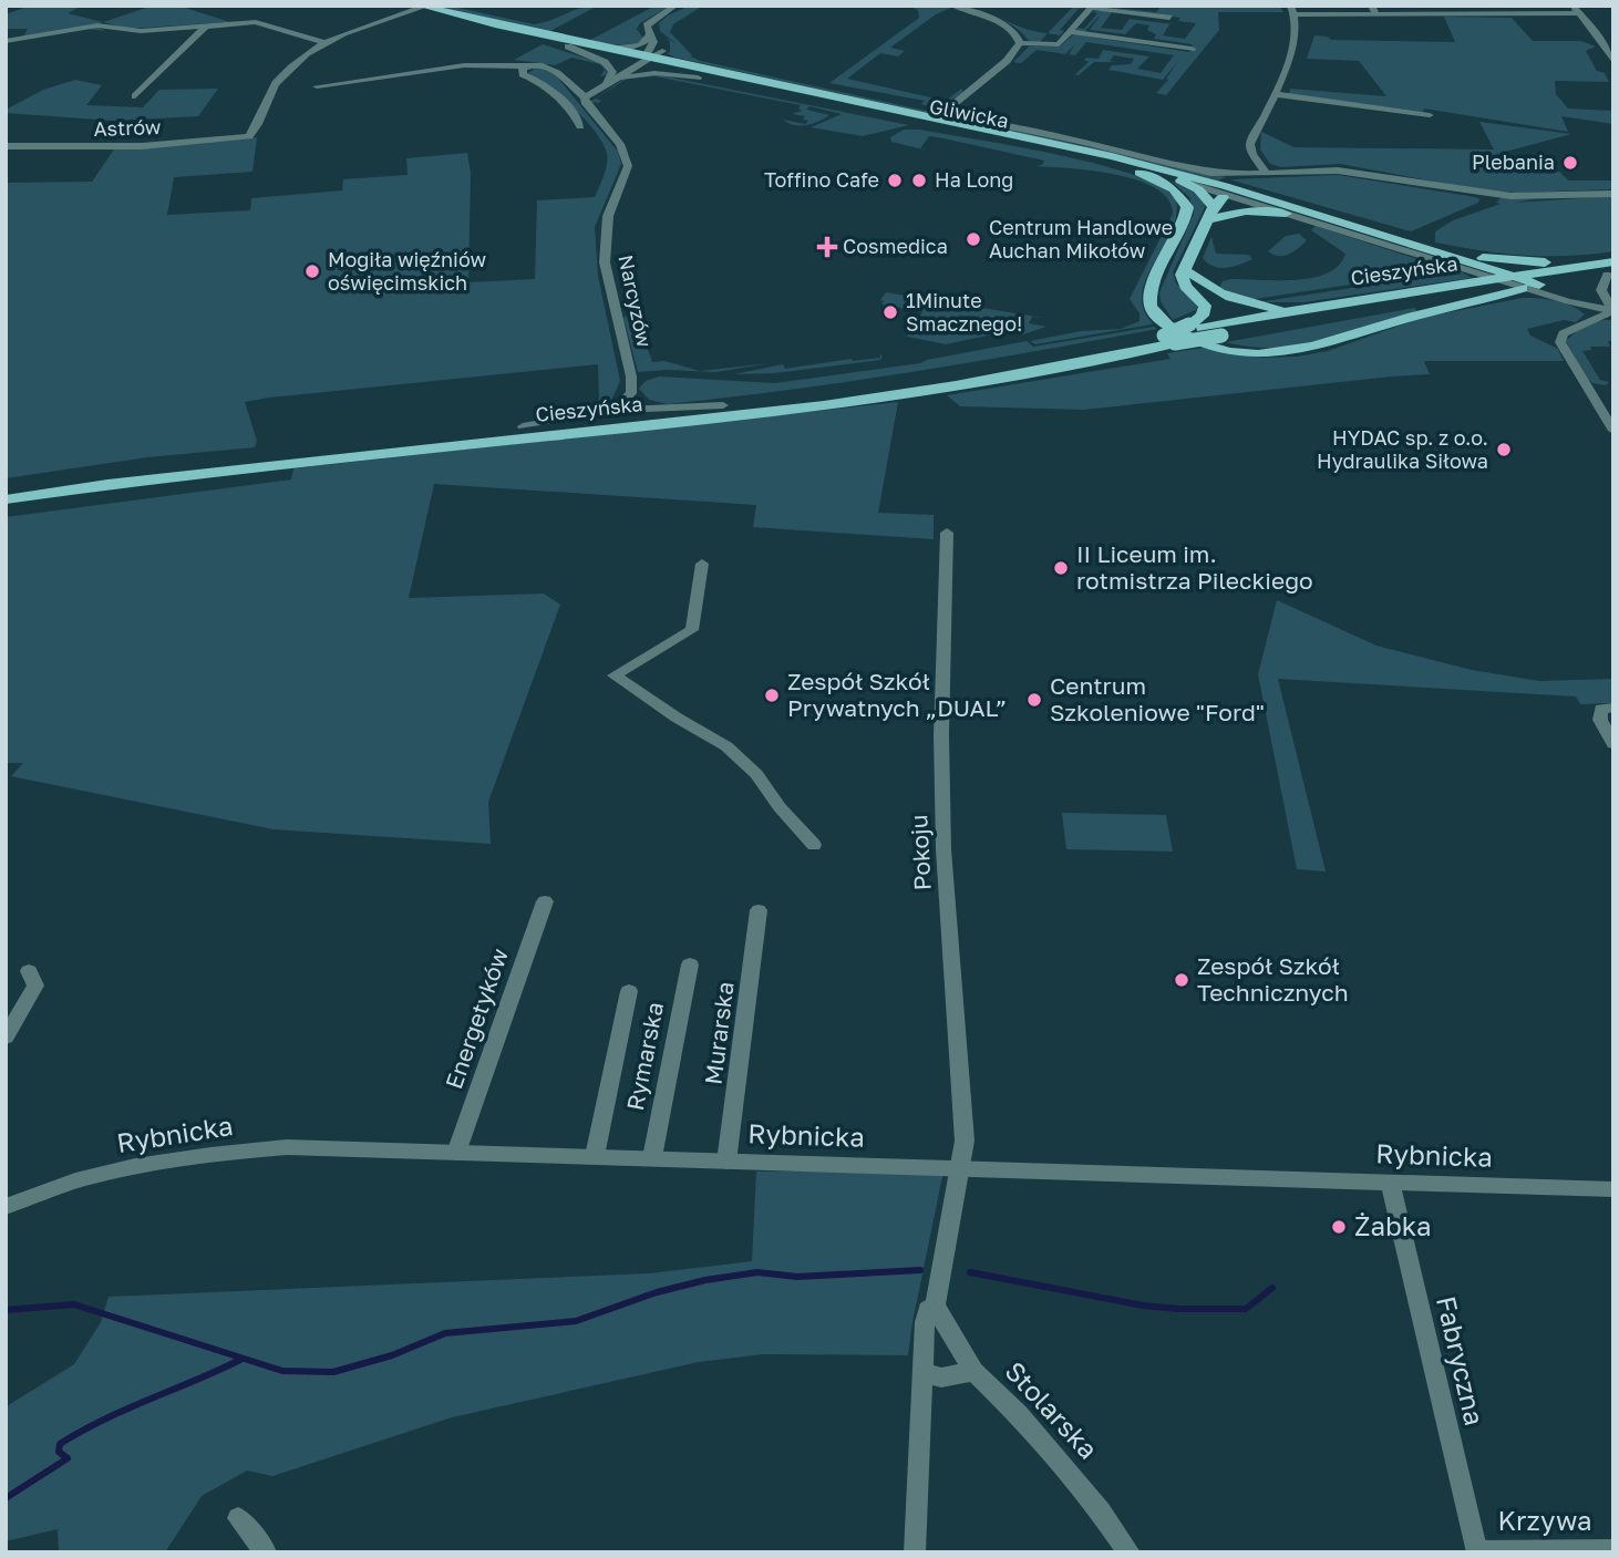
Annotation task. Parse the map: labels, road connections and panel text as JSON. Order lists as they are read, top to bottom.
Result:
{
  "streets": {
    "main road": ["Gliwicka", "Cieszyńska"],
    "street": [
      "Astrów",
      "Narcyzów",
      "Pokoju",
      "Energetyków",
      "Murarska",
      "Rymarska",
      "Rybnicka",
      "Fabryczna",
      "Stolarska",
      "Krzywa"
    ]
  },
  "crossings": [
    ["Gliwicka", "Cieszyńska"],
    ["Pokoju", "Rybnicka"],
    ["Energetyków", "Rybnicka"],
    ["Murarska", "Rybnicka"],
    ["Rymarska", "Rybnicka"],
    ["Rybnicka", "Fabryczna"],
    ["Fabryczna", "Krzywa"]
  ],
  "places": {
    "other": [
      "Plebania",
      "Toffino Cafe",
      "Ha Long",
      "Centrum Handlowe Auchan Mikołów",
      "Mogiła więźniów oświęcimskich",
      "1Minute Smacznego!",
      "HYDAC sp. z o.o. Hydraulika Siłowa",
      "II Liceum im. rotmistrza Pileckiego",
      "Zespół Szkół Prywatnych „DUAL”",
      "Centrum Szkoleniowe \"Ford\"",
      "Zespół Szkół Technicznych",
      "Żabka"
    ],
    "health": ["Cosmedica"]
  }
}
